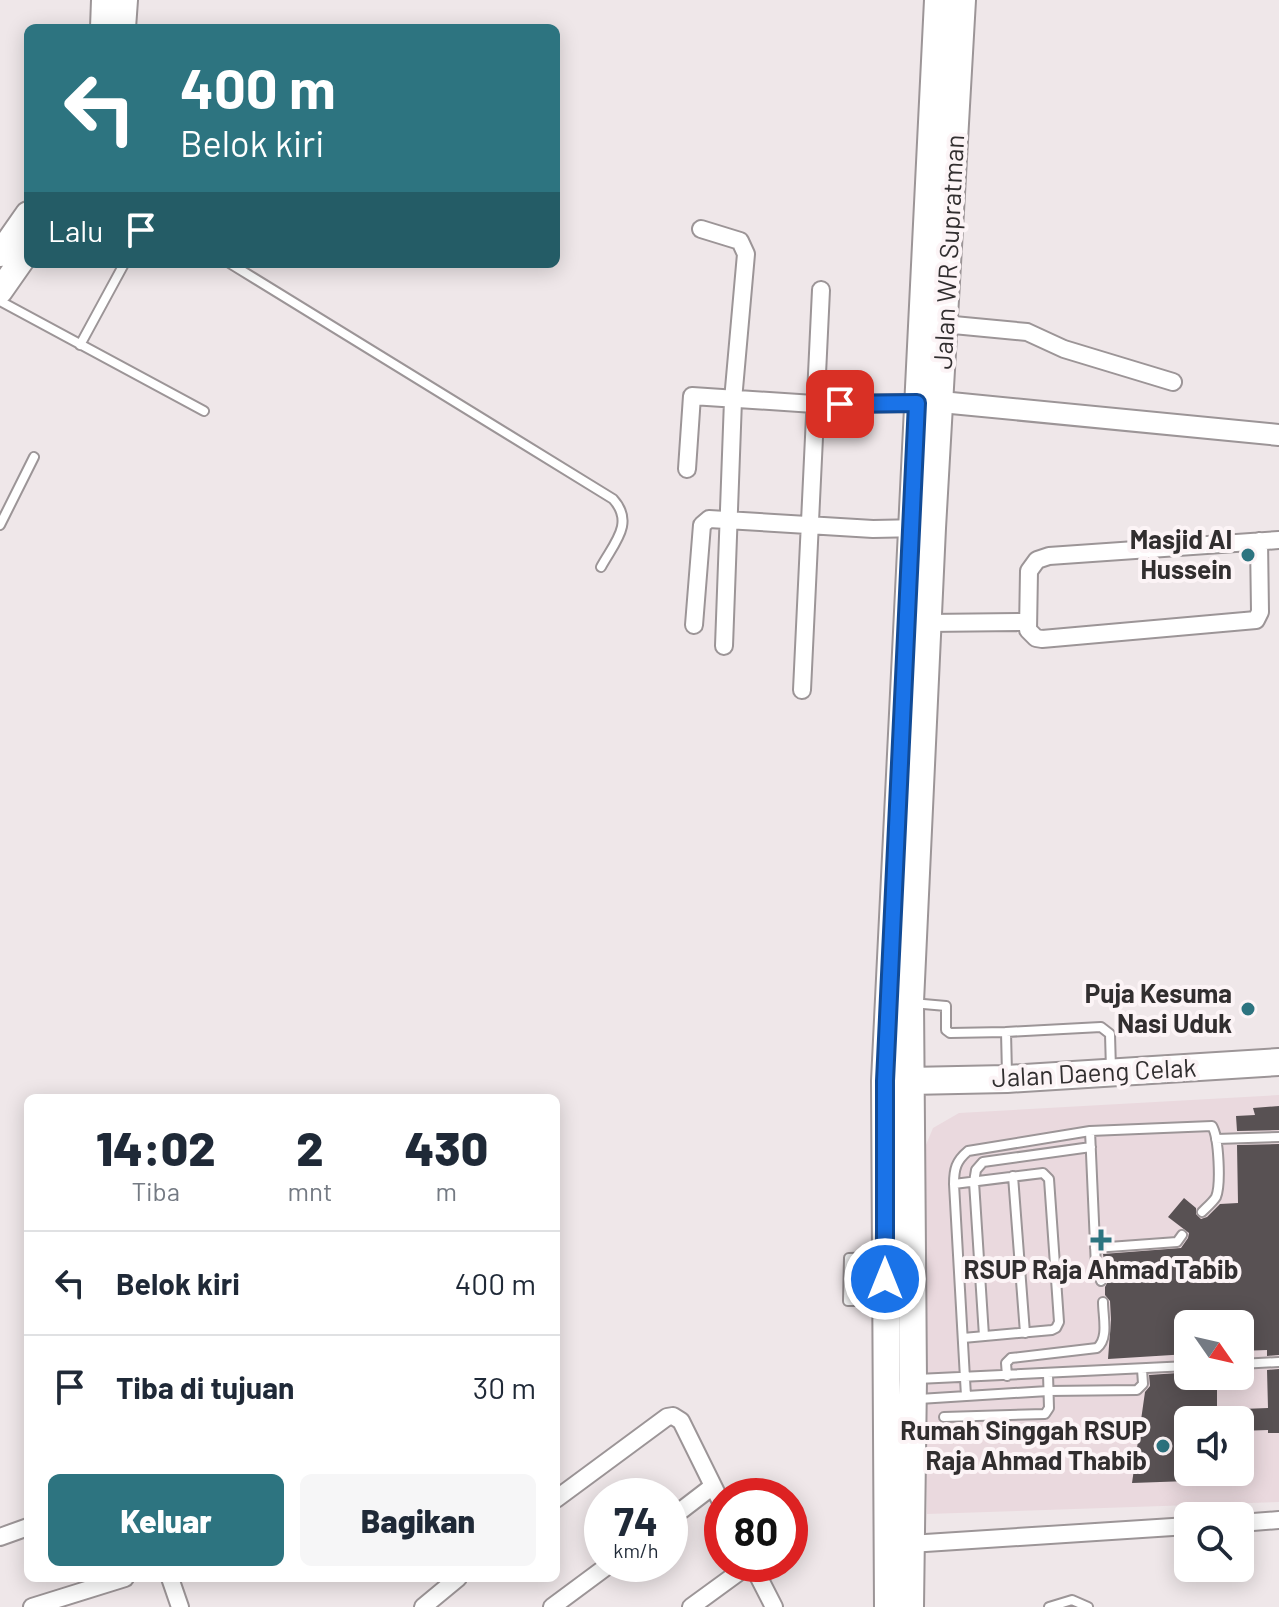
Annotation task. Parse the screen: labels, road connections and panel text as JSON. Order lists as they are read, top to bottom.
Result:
{
  "streets": {
    "highway": ["Jalan WR Supratman", "Jalan Daeng Celak"]
  },
  "crossings": [
    ["Jalan WR Supratman", "Jalan Daeng Celak"]
  ],
  "places": {
    "other": ["Masjid Al Hussein", "Puja Kesuma Nasi Uduk", "Rumah Singgah RSUP Raja Ahmad Thabib"],
    "health": ["RSUP Raja Ahmad Tabib"]
  },
  "north": "bottom right",
  "page": {
    "turn": ["400 m", "Belok kiri"],
    "then": "Lalu",
    "eta": [
      "14:02",
      "Tiba",
      "2",
      "mnt",
      "430",
      "m"
    ],
    "list": [
      {
        "name": "Belok kiri",
        "value": "400 m"
      },
      {
        "name": "Tiba di tujuan",
        "value": "30 m"
      }
    ],
    "buttons": ["Keluar", "Bagikan"],
    "speed": "74 km/h",
    "limit": "80"
  }
}
